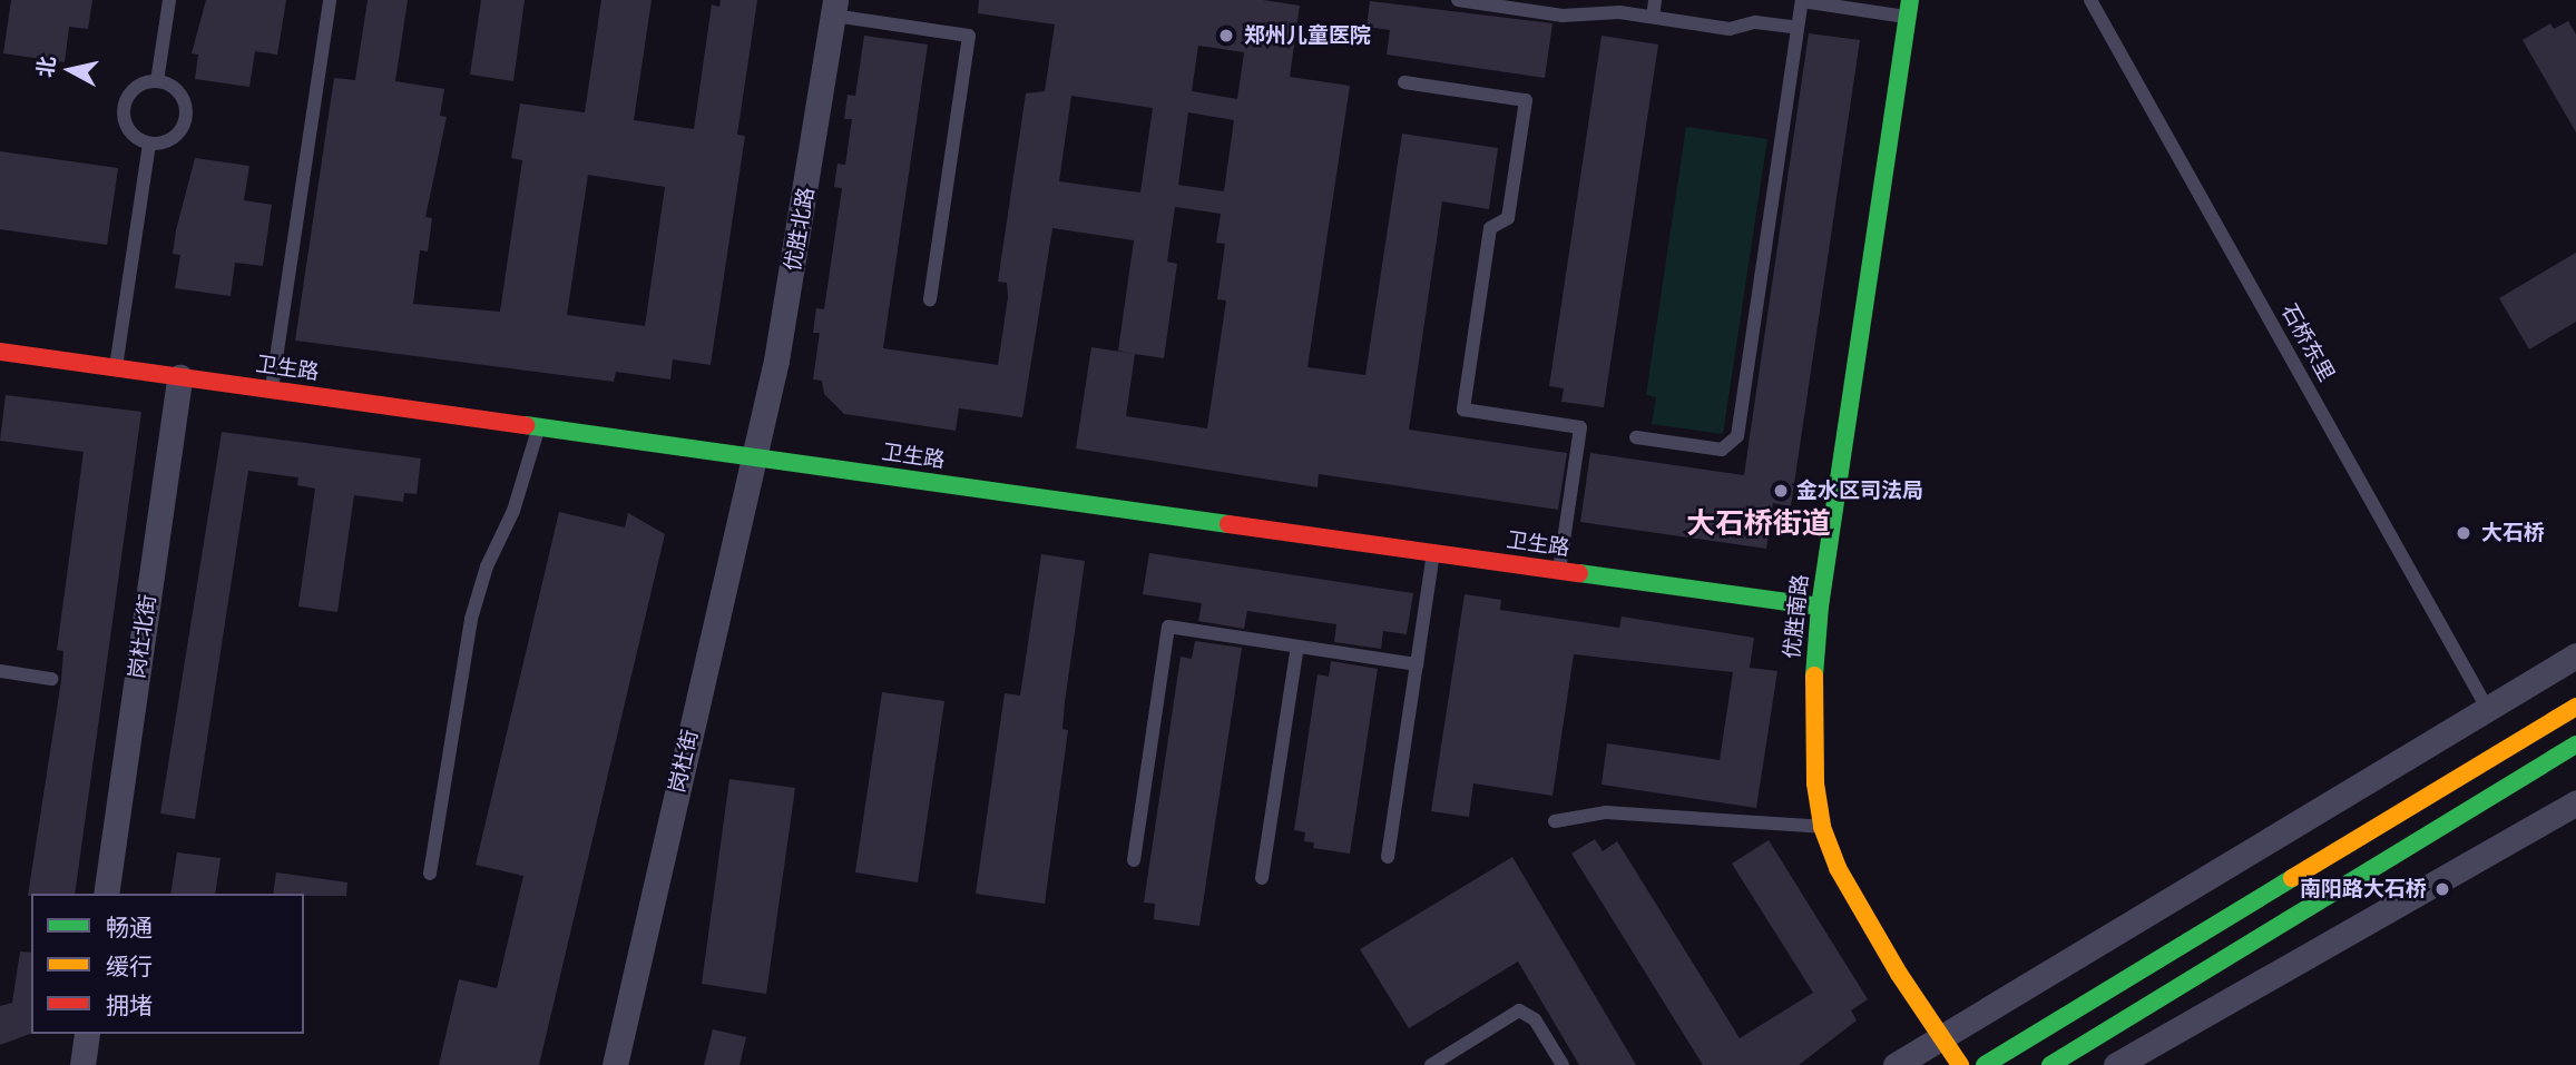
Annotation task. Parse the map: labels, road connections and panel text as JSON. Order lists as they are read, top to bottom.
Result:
{
  "streets": {
    "street": [
      "优胜北路",
      "卫生路",
      "优胜南路",
      "岗杜北街",
      "岗杜街"
    ],
    "lane": ["石桥东里"]
  },
  "crossings": [
    ["优胜北路", "卫生路"],
    ["优胜北路", "岗杜街"],
    ["卫生路", "优胜南路"],
    ["卫生路", "岗杜北街"],
    ["卫生路", "岗杜街"]
  ],
  "districts": ["大石桥街道"],
  "places": [
    "郑州儿童医院",
    "金水区司法局",
    "大石桥",
    "南阳路大石桥"
  ],
  "legend": ["畅通", "缓行", "拥堵"],
  "north": "left"
}
